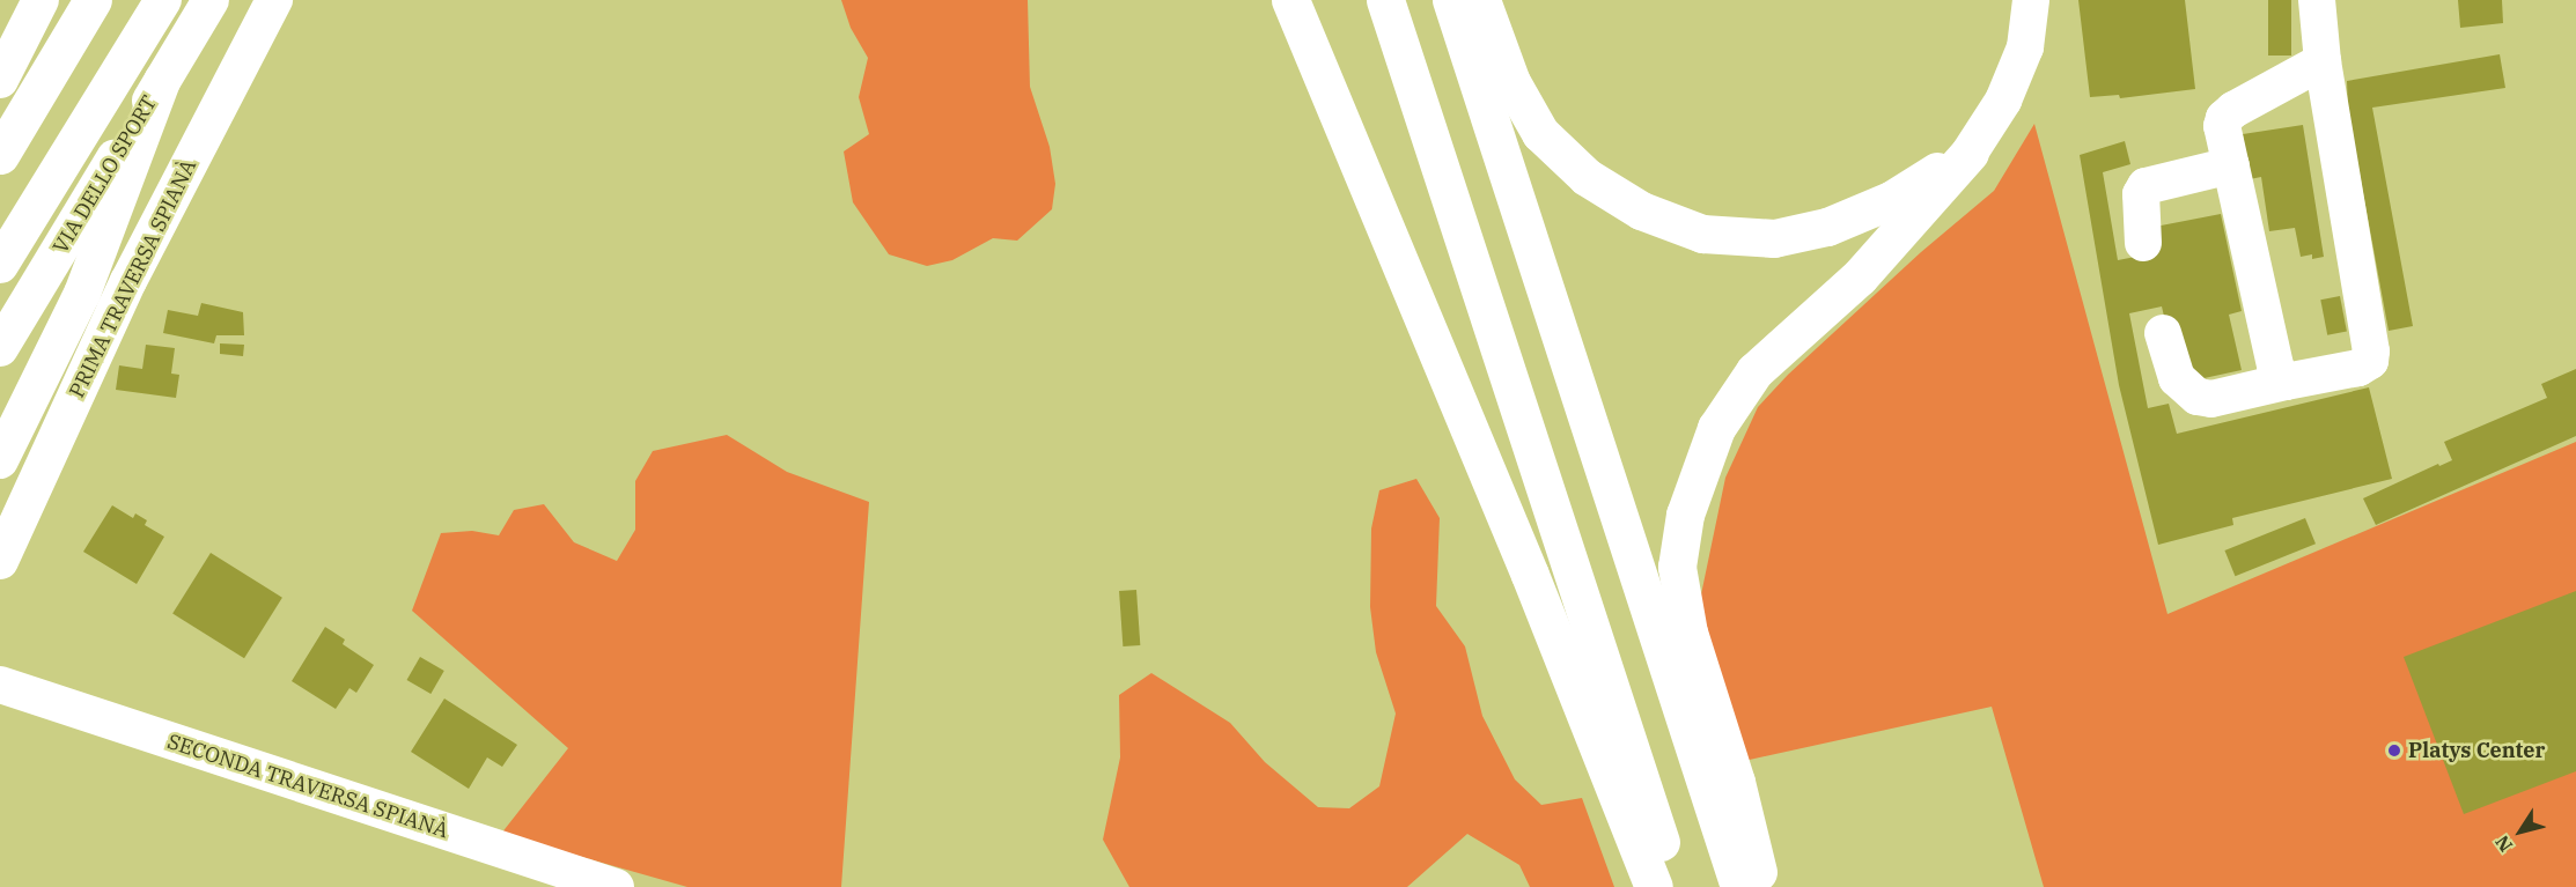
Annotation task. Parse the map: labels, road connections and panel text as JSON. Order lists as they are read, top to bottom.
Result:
{
  "streets": {
    "street": ["VIA DELLO SPORT", "PRIMA TRAVERSA SPIANÀ", "SECONDA TRAVERSA SPIANÀ"]
  },
  "places": ["Platys Center"],
  "north": "bottom left"
}
